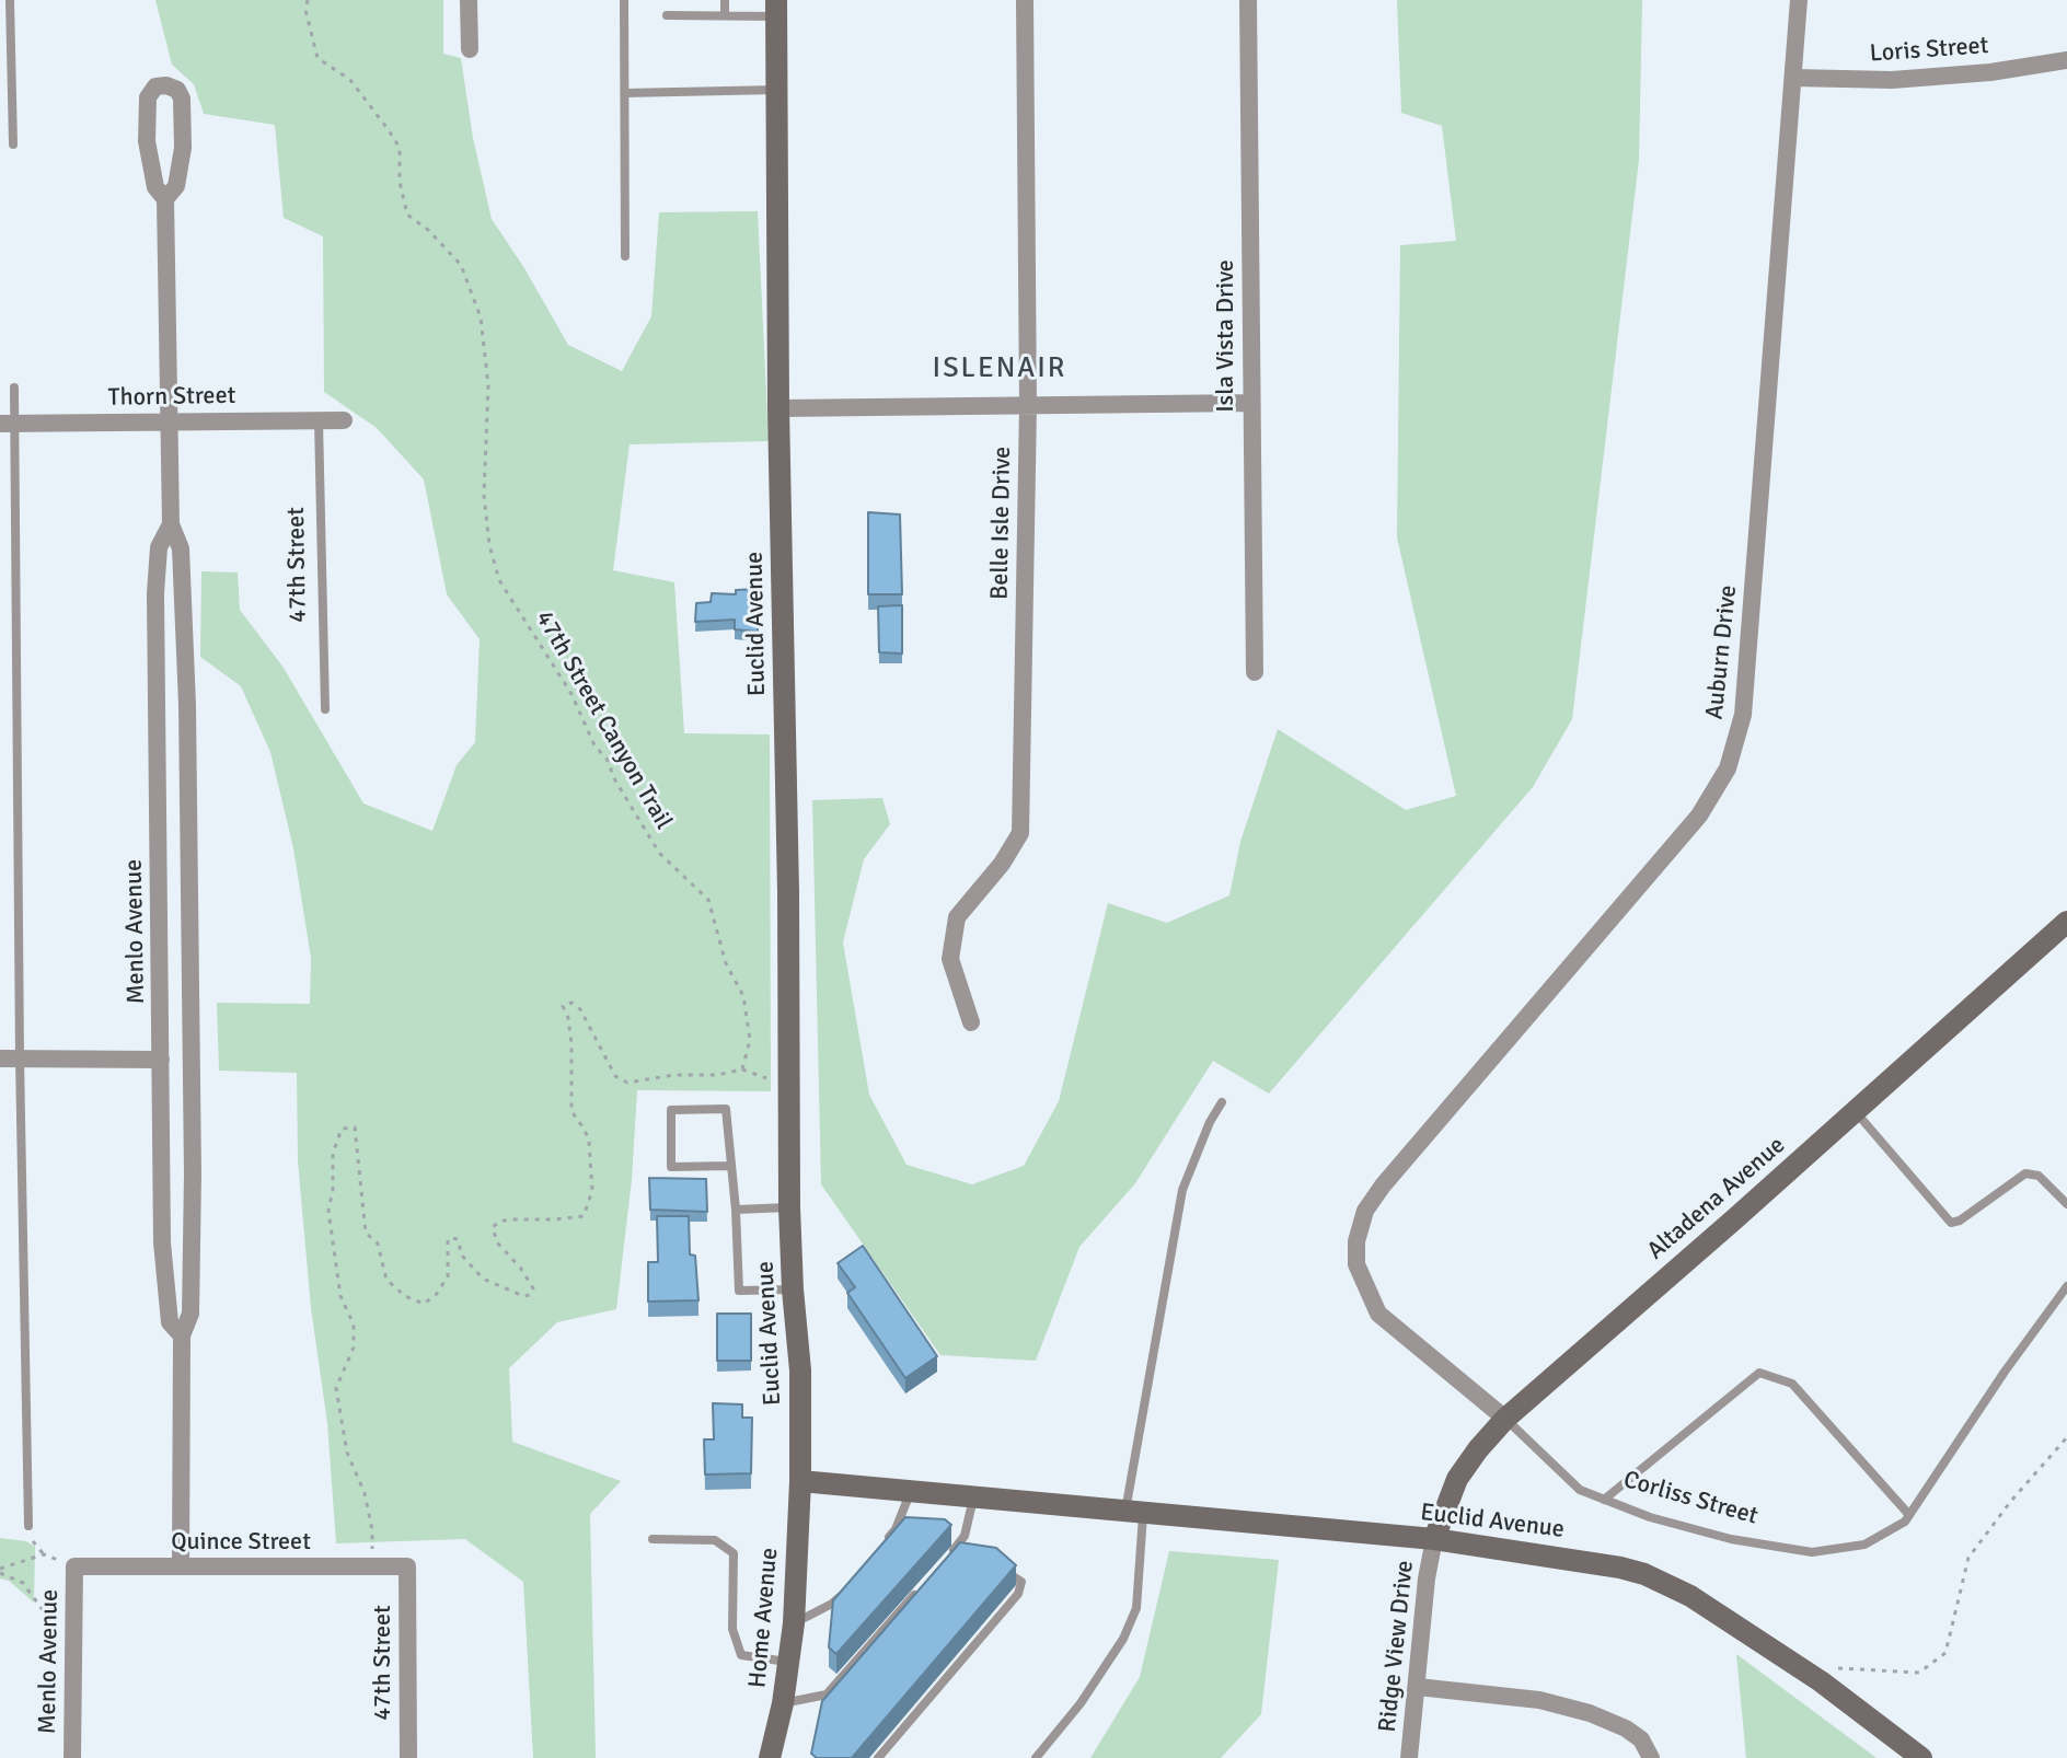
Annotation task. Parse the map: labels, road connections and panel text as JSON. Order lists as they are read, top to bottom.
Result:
{
  "streets": {
    "main road": ["Euclid Avenue", "Altadena Avenue", "Home Avenue"],
    "street": [
      "Loris Street",
      "Isla Vista Drive",
      "Thorn Street",
      "Belle Isle Drive",
      "47th Street",
      "Auburn Drive",
      "Menlo Avenue",
      "Corliss Street",
      "Quince Street",
      "Ridge View Drive"
    ],
    "path": ["47th Street Canyon Trail"]
  },
  "crossings": [
    ["Loris Street", "Auburn Drive"],
    ["Thorn Street", "47th Street"],
    ["Thorn Street", "Menlo Avenue"],
    ["47th Street", "Quince Street"],
    ["Euclid Avenue", "Altadena Avenue"],
    ["Euclid Avenue", "Home Avenue"],
    ["Euclid Avenue", "Ridge View Drive"],
    ["Auburn Drive", "Corliss Street"],
    ["Menlo Avenue", "Quince Street"],
    ["Altadena Avenue", "Corliss Street"],
    ["Altadena Avenue", "Ridge View Drive"]
  ],
  "districts": ["ISLENAIR"]
}
